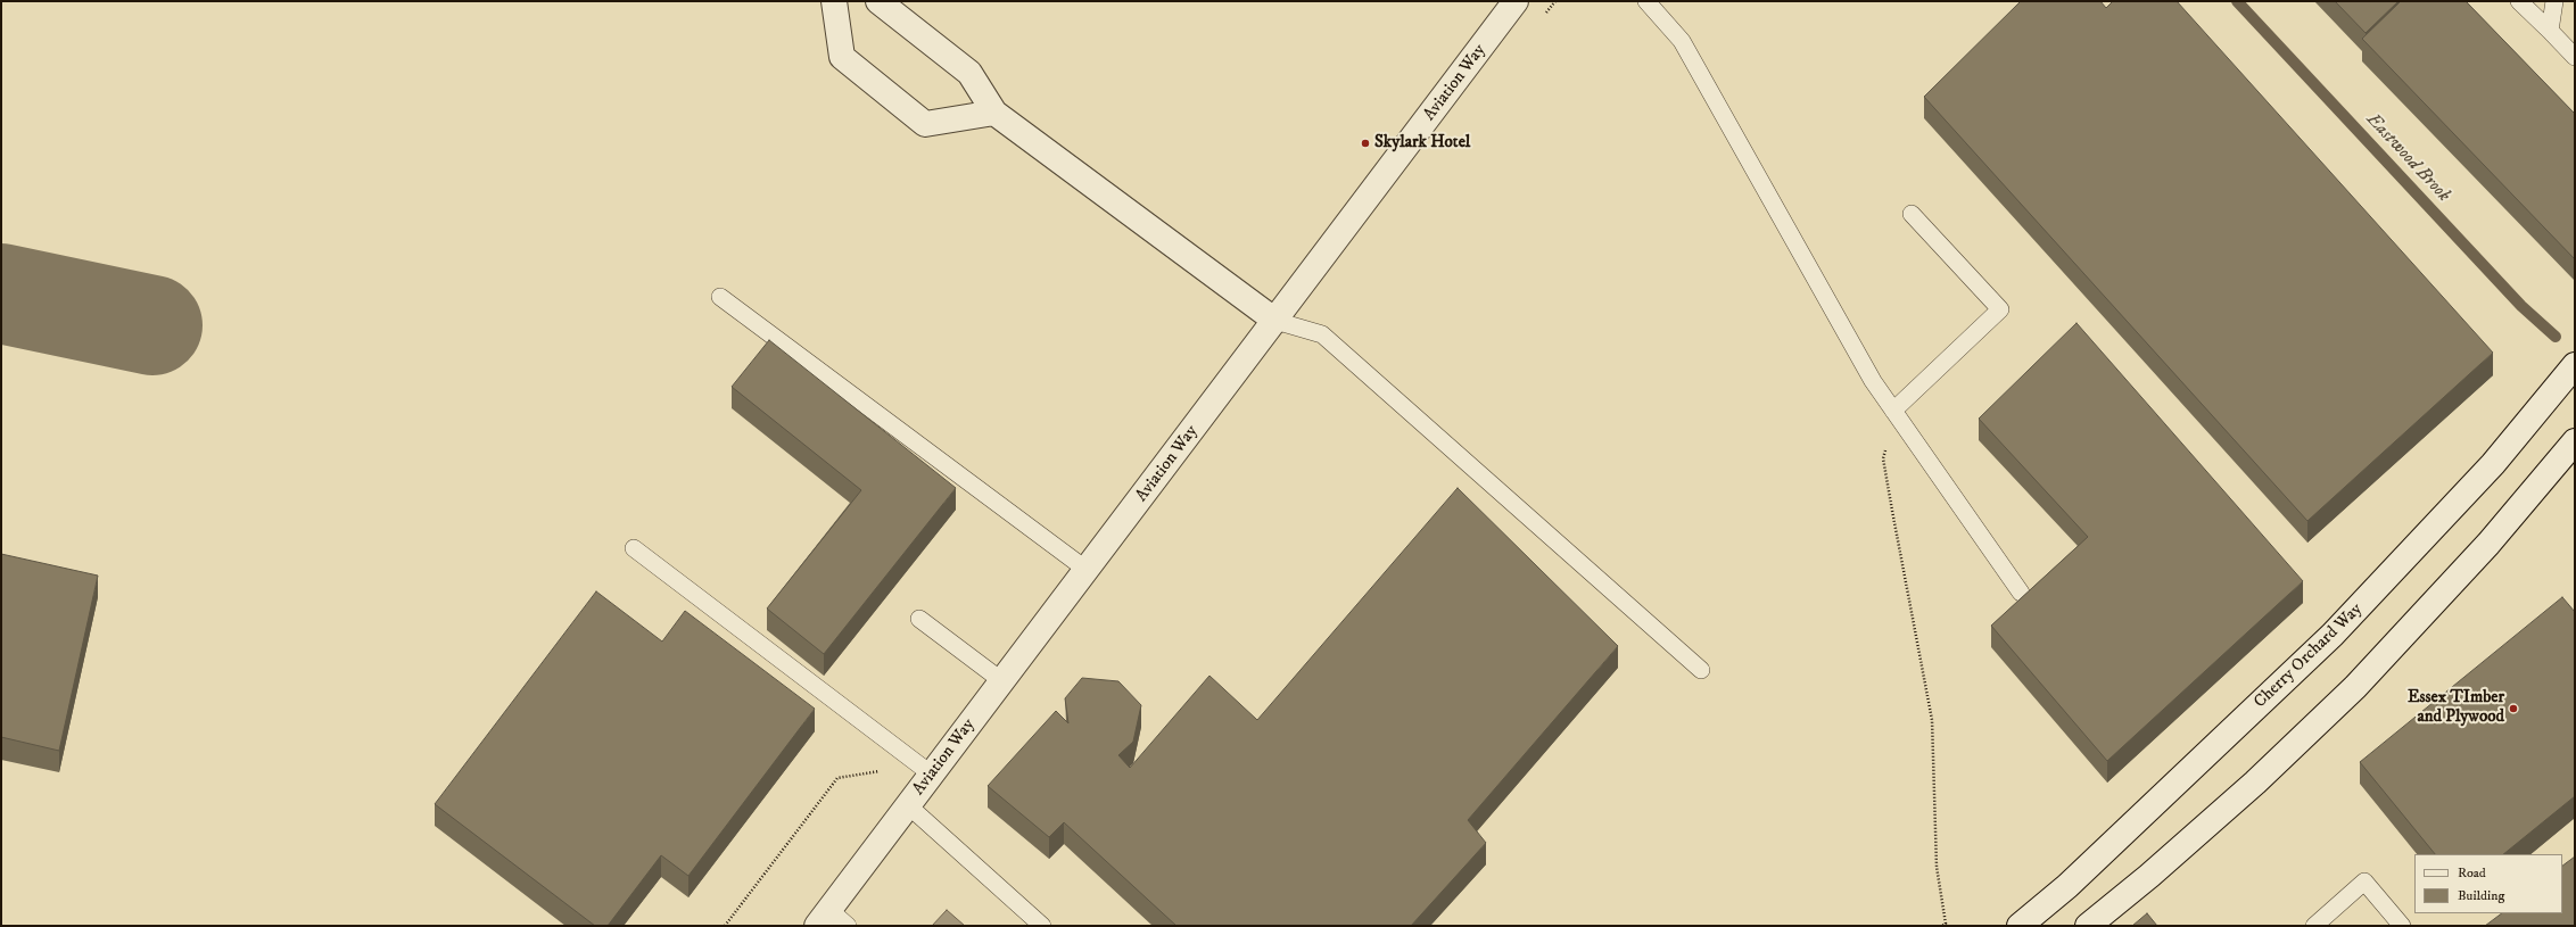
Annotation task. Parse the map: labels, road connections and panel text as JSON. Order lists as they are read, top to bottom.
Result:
{
  "streets": {
    "street": ["Aviation Way", "Cherry Orchard Way"]
  },
  "water": ["Eastwood Brook"],
  "places": ["Skylark Hotel", "Essex TImber and Plywood"],
  "legend": ["Road", "Building"]
}
